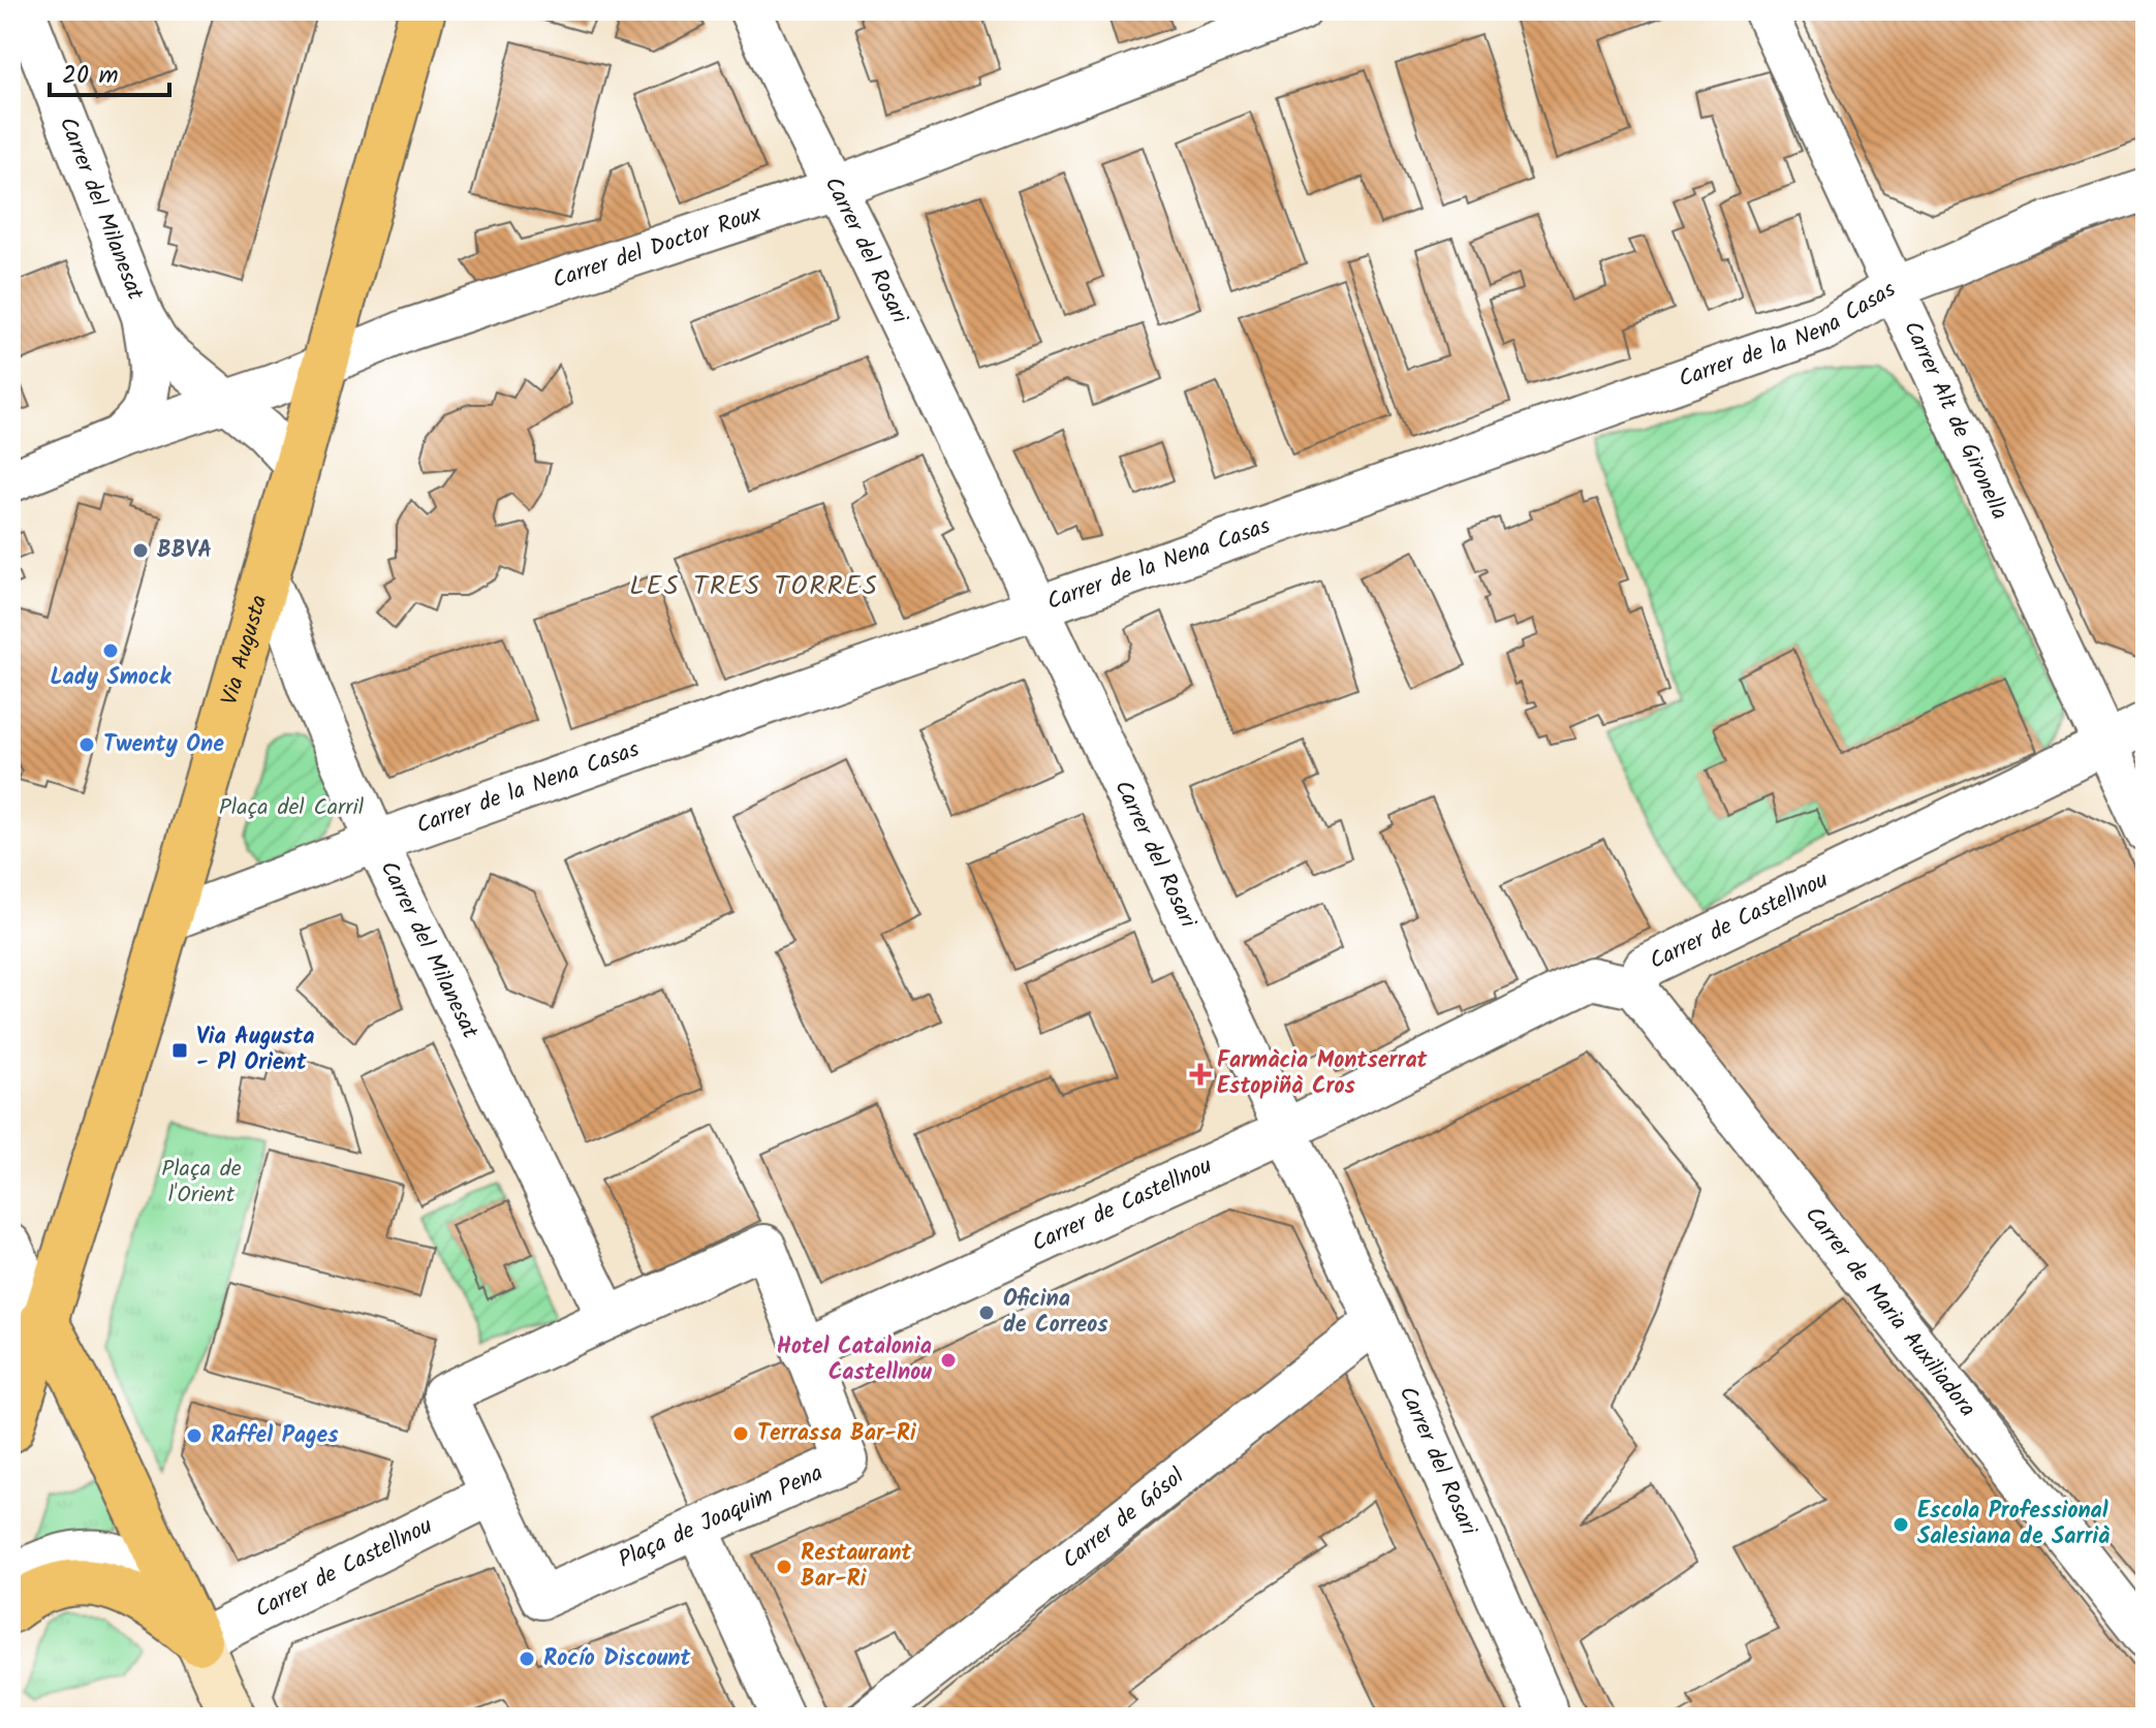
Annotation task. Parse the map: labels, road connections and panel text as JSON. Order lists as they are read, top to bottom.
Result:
{
  "streets": {
    "main road": ["Via Augusta"],
    "street": [
      "Carrer del Milanesat",
      "Carrer del Doctor Roux",
      "Carrer del Rosari",
      "Carrer de la Nena Casas",
      "Carrer Alt de Gironella",
      "Carrer de Castellnou",
      "Carrer de Maria Auxiliadora",
      "Plaça de Joaquim Pena",
      "Carrer de Gósol"
    ]
  },
  "crossings": [
    ["Carrer del Milanesat", "Carrer del Doctor Roux"],
    ["Carrer del Milanesat", "Carrer de la Nena Casas"],
    ["Carrer del Milanesat", "Via Augusta"],
    ["Carrer del Milanesat", "Plaça de Joaquim Pena"],
    ["Carrer del Doctor Roux", "Carrer del Rosari"],
    ["Carrer del Doctor Roux", "Via Augusta"],
    ["Carrer del Rosari", "Carrer de la Nena Casas"],
    ["Carrer del Rosari", "Carrer de Castellnou"],
    ["Carrer del Rosari", "Carrer de Gósol"],
    ["Carrer de la Nena Casas", "Carrer Alt de Gironella"],
    ["Carrer de la Nena Casas", "Via Augusta"],
    ["Carrer Alt de Gironella", "Carrer de Castellnou"],
    ["Carrer de Castellnou", "Carrer de Maria Auxiliadora"],
    ["Carrer de Castellnou", "Plaça de Joaquim Pena"]
  ],
  "districts": ["LES TRES TORRES"],
  "parks": ["Plaça del Carril", "Plaça de l'Orient"],
  "places": {
    "other": [
      "BBVA",
      "Lady Smock",
      "Twenty One",
      "Oficina de Correos",
      "Hotel Catalonia Castellnou",
      "Terrassa Bar-Ri",
      "Raffel Pages",
      "Escola Professional Salesiana de Sarrià",
      "Restaurant Bar-Ri",
      "Rocío Discount"
    ],
    "transit": ["Via Augusta - Pl Orient"],
    "health": ["Farmàcia Montserrat Estopiñà Cros"]
  },
  "scale_bar": "20 m"
}
